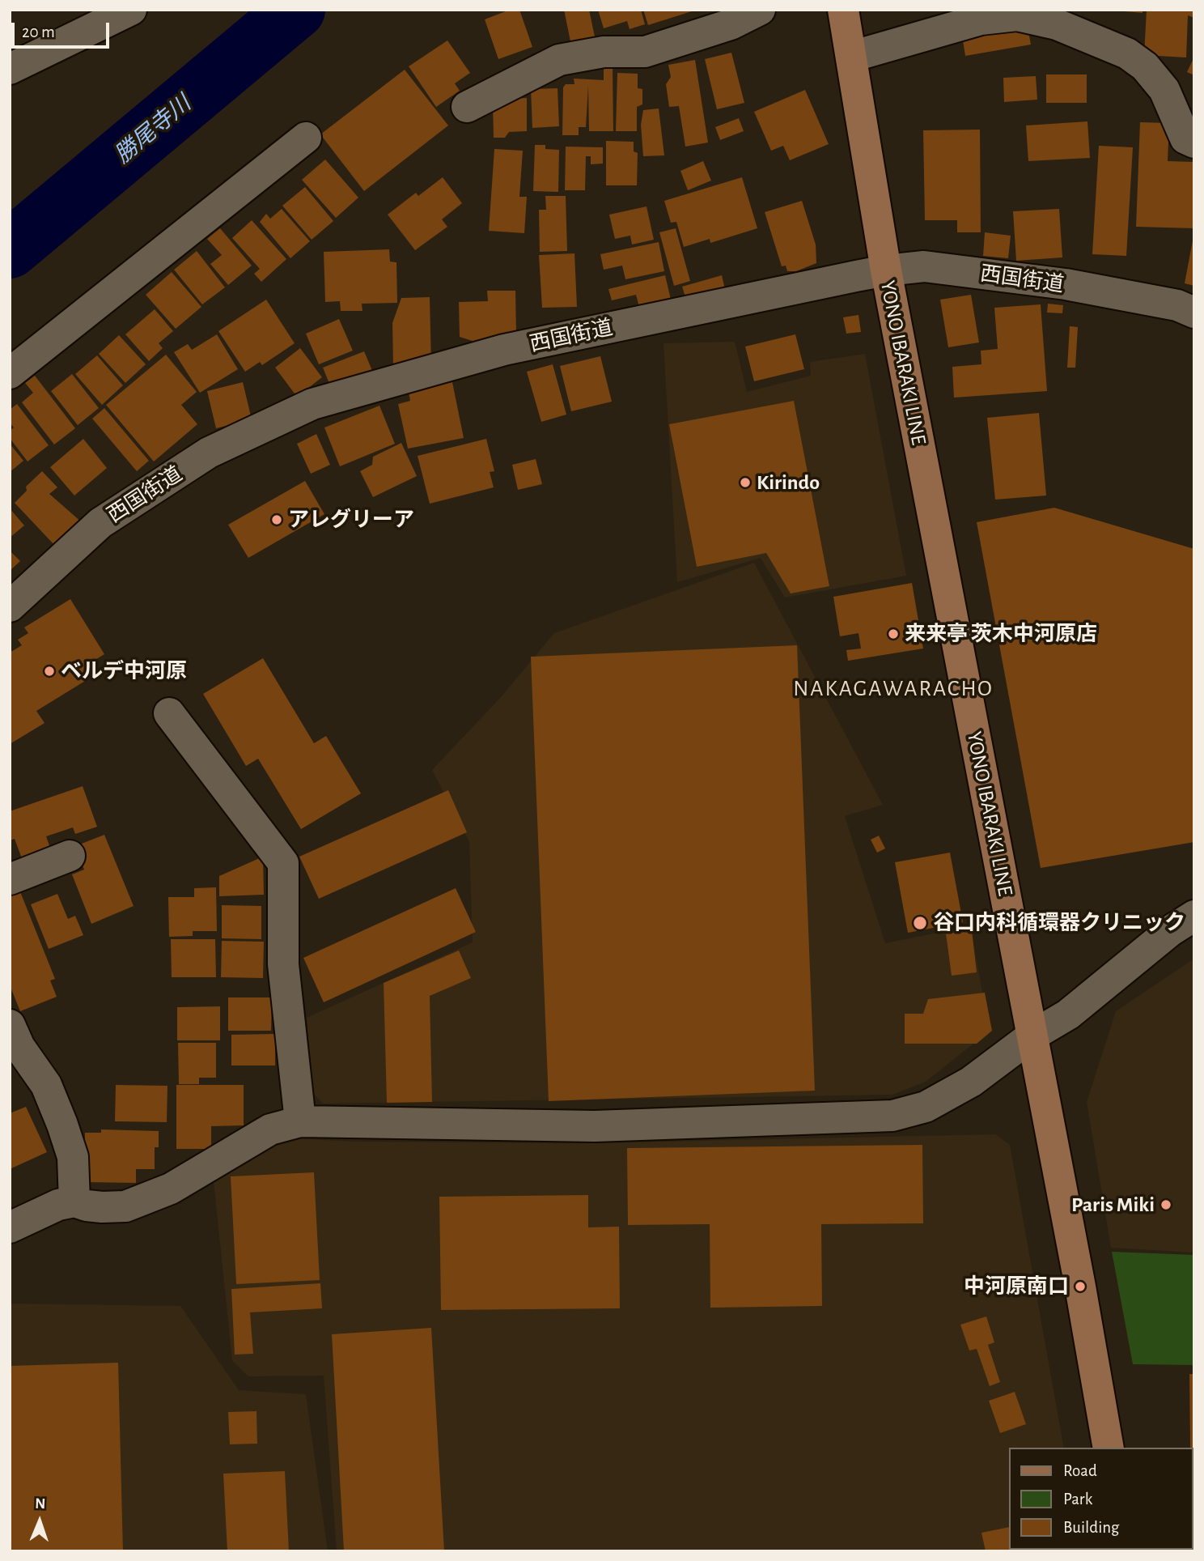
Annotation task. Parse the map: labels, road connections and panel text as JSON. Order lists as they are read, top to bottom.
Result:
{
  "streets": {
    "main road": ["YONO IBARAKI LINE"],
    "street": ["西国街道"]
  },
  "crossings": [
    ["西国街道", "YONO IBARAKI LINE"]
  ],
  "districts": ["NAKAGAWARACHO"],
  "water": ["勝尾寺川"],
  "places": [
    "Kirindo",
    "アレグリーア",
    "来来亭 茨木中河原店",
    "ベルデ中河原",
    "谷口内科循環器クリニック",
    "Paris Miki",
    "中河原南口"
  ],
  "legend": ["Road", "Park", "Building"],
  "scale_bar": "20 m",
  "north": "top"
}
